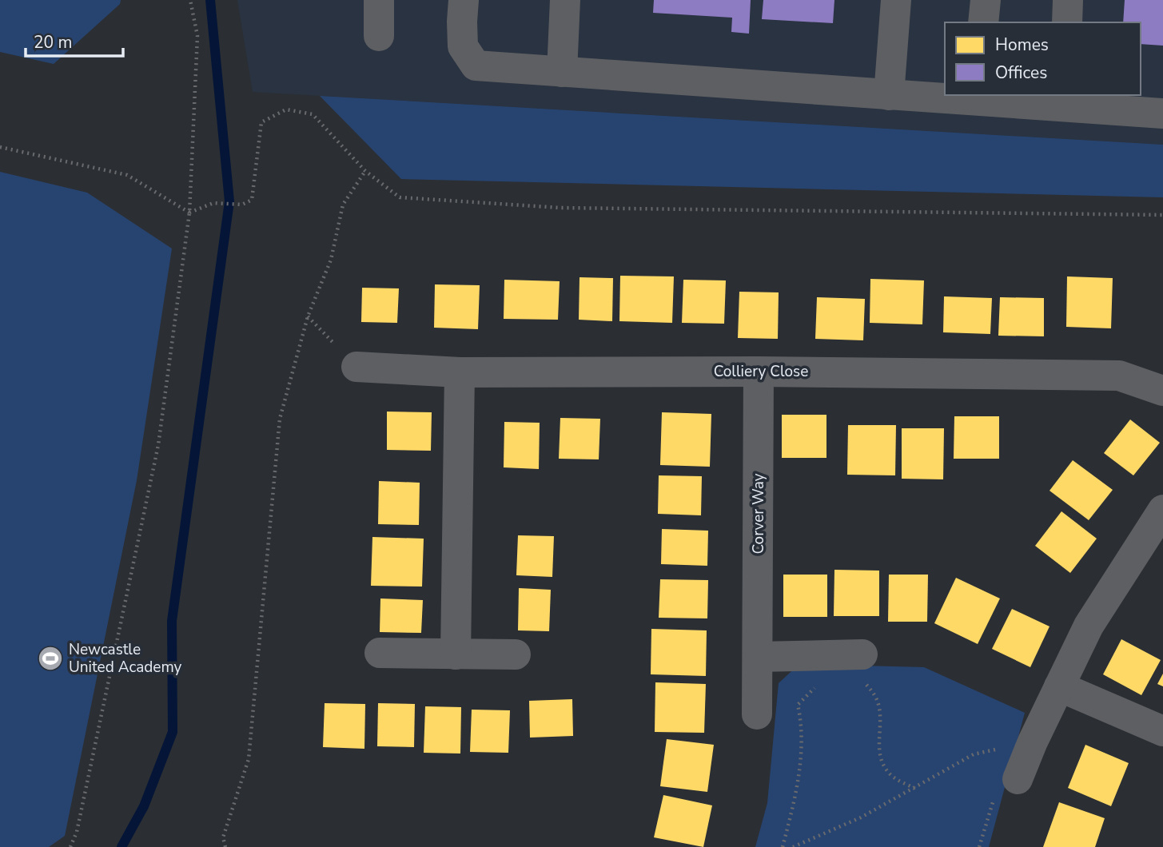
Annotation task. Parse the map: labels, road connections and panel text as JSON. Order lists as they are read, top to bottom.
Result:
{
  "streets": {
    "street": ["Colliery Close", "Corver Way"]
  },
  "crossings": [
    ["Colliery Close", "Corver Way"]
  ],
  "places": {
    "sports": ["Newcastle United Academy"]
  },
  "legend": ["Homes", "Offices"],
  "scale_bar": "20 m"
}
